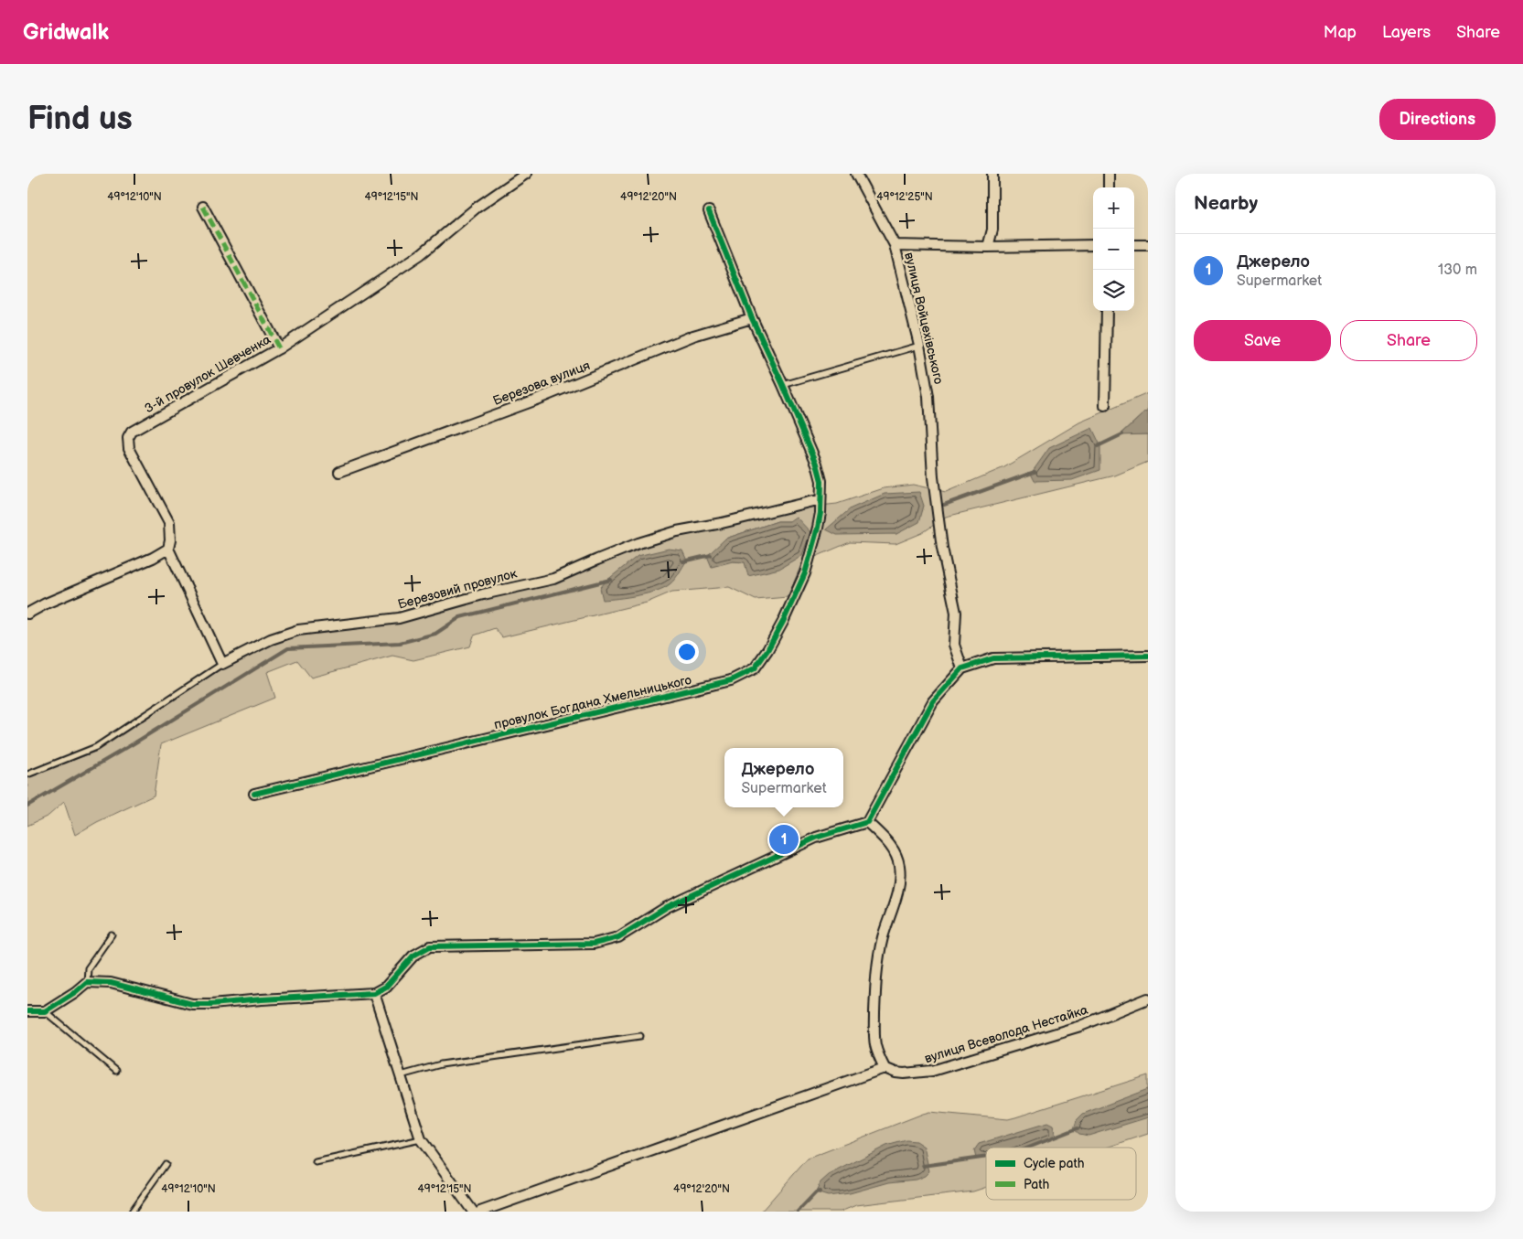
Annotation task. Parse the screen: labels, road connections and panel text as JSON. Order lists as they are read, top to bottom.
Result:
{
  "streets": {
    "street": [
      "вулиця Войцехівського",
      "3-й провулок Шевченка",
      "Березова вулиця",
      "Березовий провулок",
      "провулок Богдана Хмельницького",
      "вулиця Всеволода Нестайка"
    ]
  },
  "crossings": [
    ["Березова вулиця", "провулок Богдана Хмельницького"],
    ["Березовий провулок", "провулок Богдана Хмельницького"]
  ],
  "legend": ["Cycle path", "Path"],
  "page": {
    "header": "Gridwalk",
    "nav": ["Map", "Layers", "Share"],
    "buttons": [
      "Directions",
      ["Save", "Share"]
    ],
    "title": "Find us",
    "heading": "Nearby",
    "map_buttons": ["+", "−"],
    "list": [
      {
        "mark": "1",
        "name": "Джерело",
        "note": "Supermarket",
        "value": "130 m"
      }
    ],
    "popup": ["Джерело", "Supermarket"],
    "pins": "1"
  },
  "coordinates": [
    "49°12'10\"N",
    "49°12'15\"N",
    "49°12'20\"N",
    "49°12'25\"N"
  ]
}
